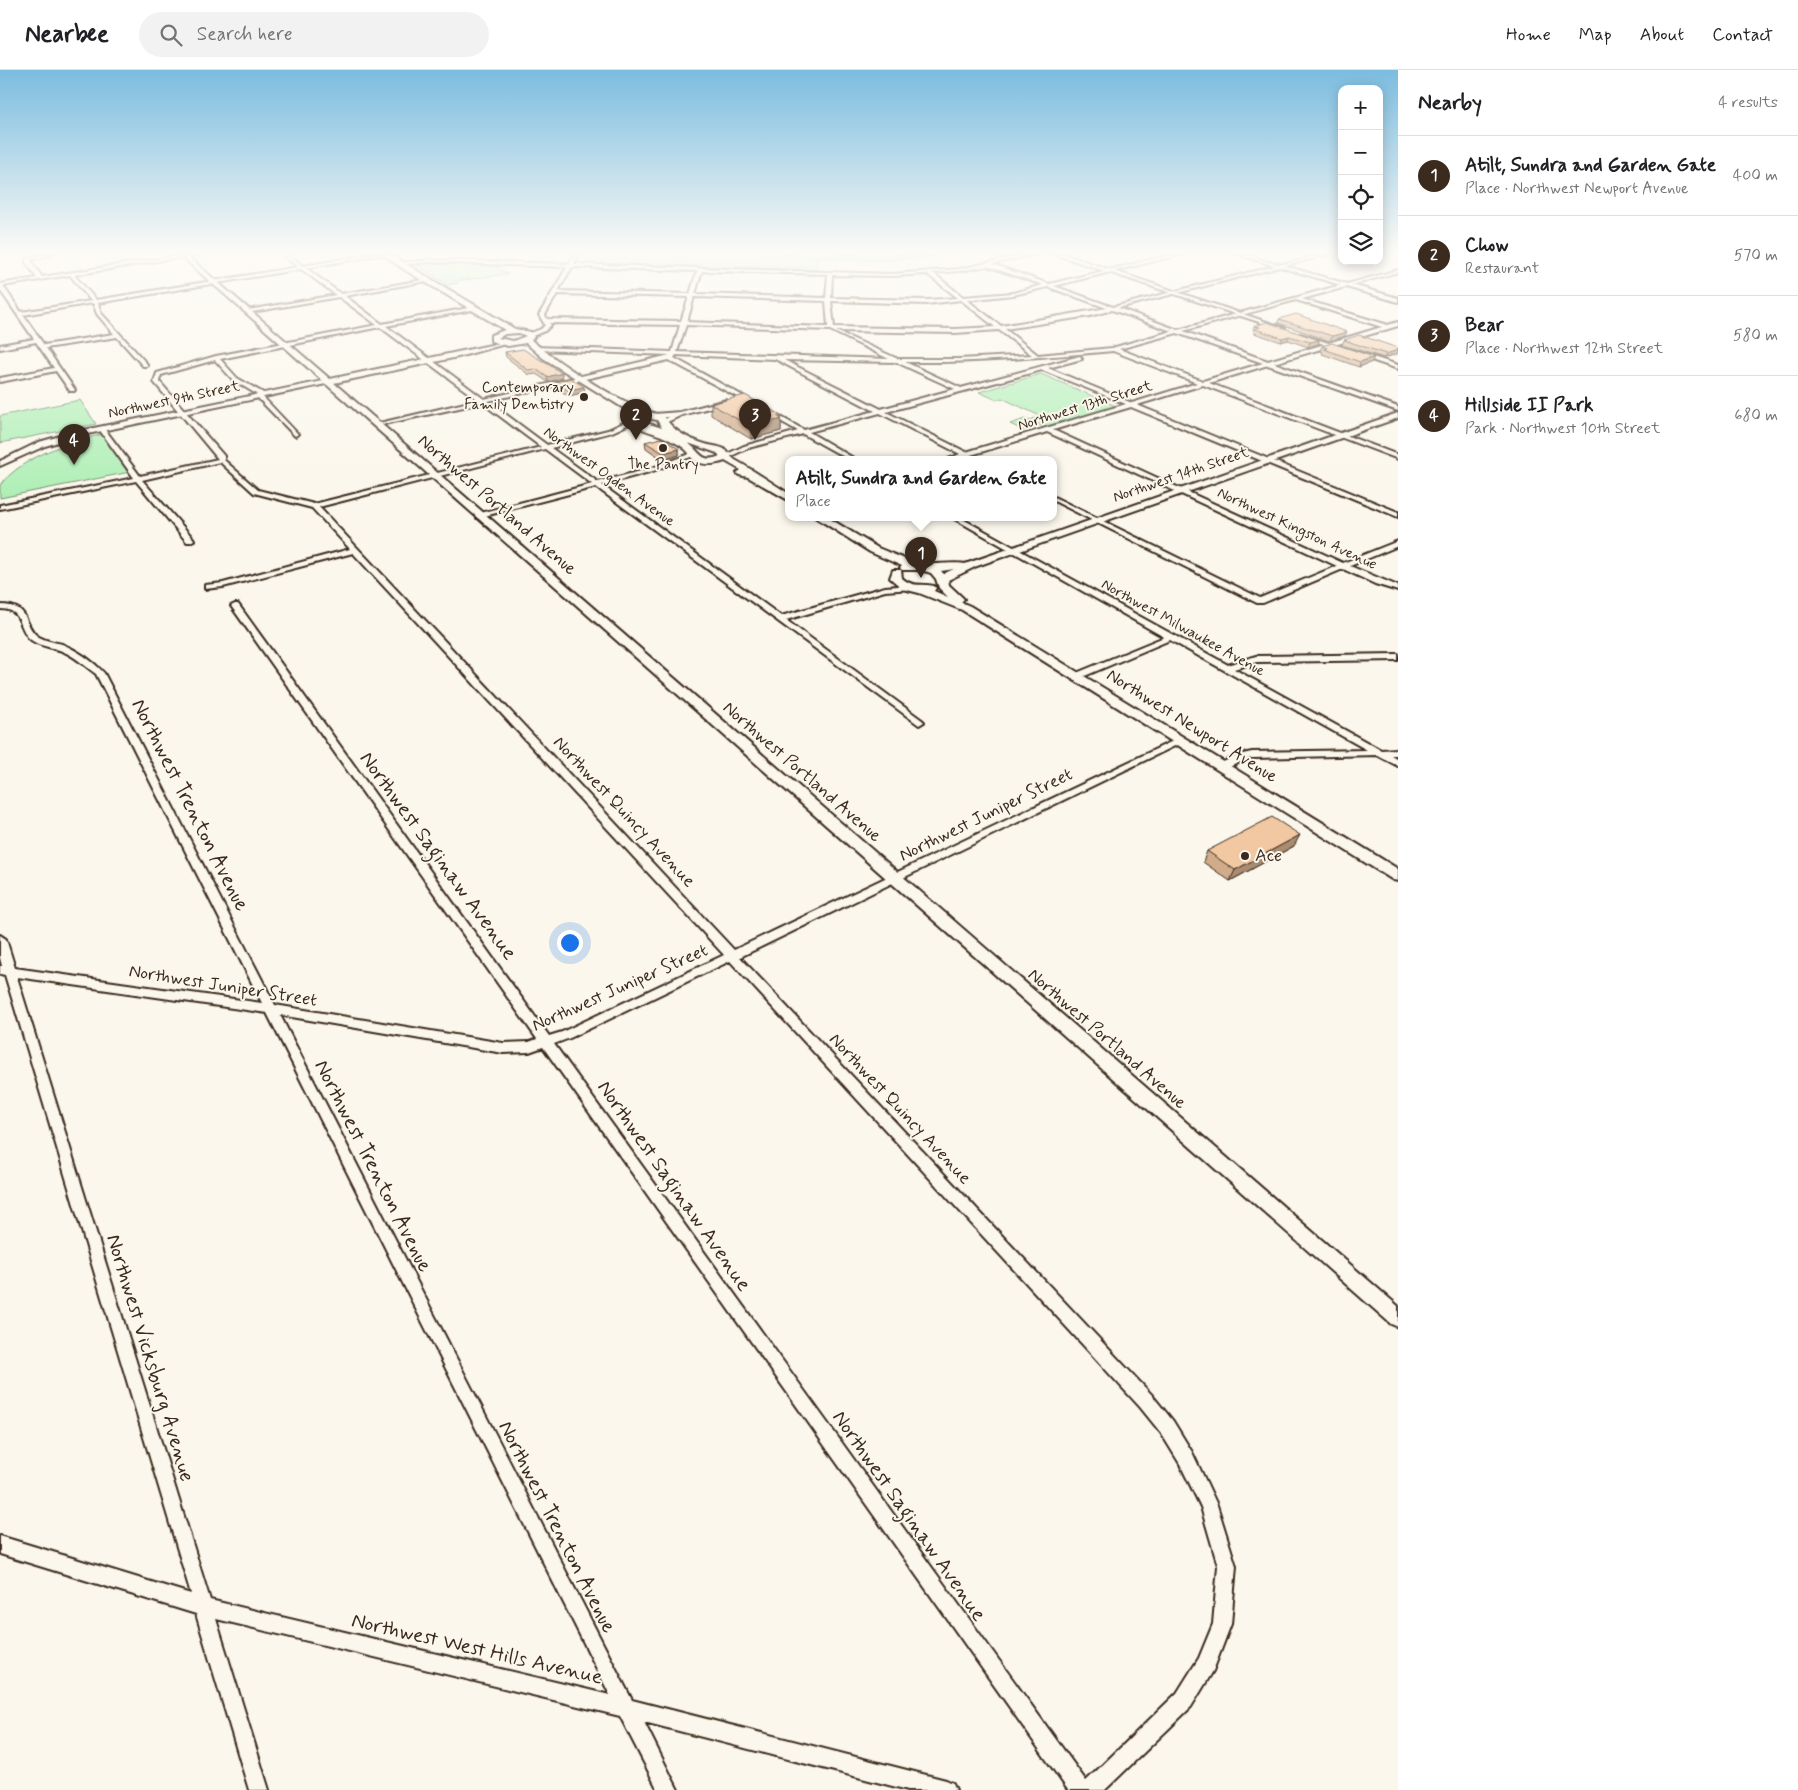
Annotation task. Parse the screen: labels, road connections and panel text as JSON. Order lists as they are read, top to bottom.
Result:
{
  "streets": {
    "main road": ["Northwest Newport Avenue"],
    "street": [
      "Northwest 9th Street",
      "Northwest 13th Street",
      "Northwest 14th Street",
      "Northwest Ogden Avenue",
      "Northwest Portland Avenue",
      "Northwest Kingston Avenue",
      "Northwest Milwaukee Avenue",
      "Northwest Trenton Avenue",
      "Northwest Quincy Avenue",
      "Northwest Juniper Street",
      "Northwest Saginaw Avenue",
      "Northwest Vicksburg Avenue",
      "Northwest West Hills Avenue"
    ]
  },
  "crossings": [
    ["Northwest 9th Street", "Northwest Ogden Avenue"],
    ["Northwest 9th Street", "Northwest Portland Avenue"],
    ["Northwest 13th Street", "Northwest Kingston Avenue"],
    ["Northwest 14th Street", "Northwest Kingston Avenue"],
    ["Northwest 14th Street", "Northwest Milwaukee Avenue"],
    ["Northwest 14th Street", "Northwest Newport Avenue"],
    ["Northwest Portland Avenue", "Northwest Juniper Street"],
    ["Northwest Newport Avenue", "Northwest Juniper Street"],
    ["Northwest Trenton Avenue", "Northwest Juniper Street"],
    ["Northwest Trenton Avenue", "Northwest West Hills Avenue"],
    ["Northwest Quincy Avenue", "Northwest Juniper Street"],
    ["Northwest Juniper Street", "Northwest Saginaw Avenue"],
    ["Northwest Juniper Street", "Northwest Vicksburg Avenue"],
    ["Northwest Vicksburg Avenue", "Northwest West Hills Avenue"]
  ],
  "places": ["Contemporary Family Dentistry", "The Pantry", "Ace"],
  "page": {
    "header": "Nearbee",
    "search": "Search here",
    "nav": [
      "Home",
      "Map",
      "About",
      "Contact"
    ],
    "heading": ["Nearby", "4 results"],
    "map_buttons": ["+", "−"],
    "list": [
      {
        "mark": "1",
        "name": "Atilt, Sundra and Garden Gate",
        "note": "Place · Northwest Newport Avenue",
        "value": "400 m"
      },
      {
        "mark": "2",
        "name": "Chow",
        "note": "Restaurant",
        "value": "570 m"
      },
      {
        "mark": "3",
        "name": "Bear",
        "note": "Place · Northwest 12th Street",
        "value": "580 m"
      },
      {
        "mark": "4",
        "name": "Hillside II Park",
        "note": "Park · Northwest 10th Street",
        "value": "680 m"
      }
    ],
    "pins": [
      "2",
      "3",
      "4",
      "1"
    ],
    "popup": ["Atilt, Sundra and Garden Gate", "Place"]
  }
}
